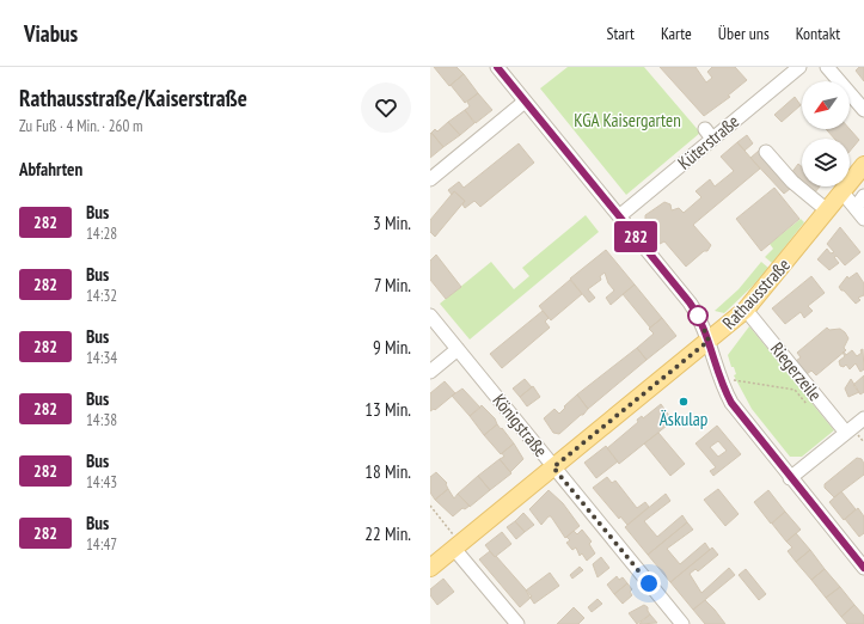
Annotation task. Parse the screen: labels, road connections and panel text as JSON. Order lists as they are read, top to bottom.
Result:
{
  "streets": {
    "main road": ["Rathausstraße"],
    "street": ["Küterstraße", "Riegerzeile", "Königstraße"]
  },
  "crossings": [
    ["Rathausstraße", "Riegerzeile"],
    ["Rathausstraße", "Königstraße"]
  ],
  "parks": ["KGA Kaisergarten"],
  "places": ["Äskulap"],
  "lines": ["bus line 282"],
  "north": "bottom left",
  "page": {
    "header": "Viabus",
    "nav": [
      "Start",
      "Karte",
      "Über uns",
      "Kontakt"
    ],
    "heading": [
      ["Rathausstraße/Kaiserstraße", "Zu Fuß · 4 Min. · 260 m"],
      "Abfahrten"
    ],
    "on_map": "282",
    "list": [
      {
        "mark": "282",
        "name": "Bus",
        "note": "14:28",
        "value": "3 Min."
      },
      {
        "mark": "282",
        "name": "Bus",
        "note": "14:32",
        "value": "7 Min."
      },
      {
        "mark": "282",
        "name": "Bus",
        "note": "14:34",
        "value": "9 Min."
      },
      {
        "mark": "282",
        "name": "Bus",
        "note": "14:38",
        "value": "13 Min."
      },
      {
        "mark": "282",
        "name": "Bus",
        "note": "14:43",
        "value": "18 Min."
      },
      {
        "mark": "282",
        "name": "Bus",
        "note": "14:47",
        "value": "22 Min."
      }
    ]
  }
}
